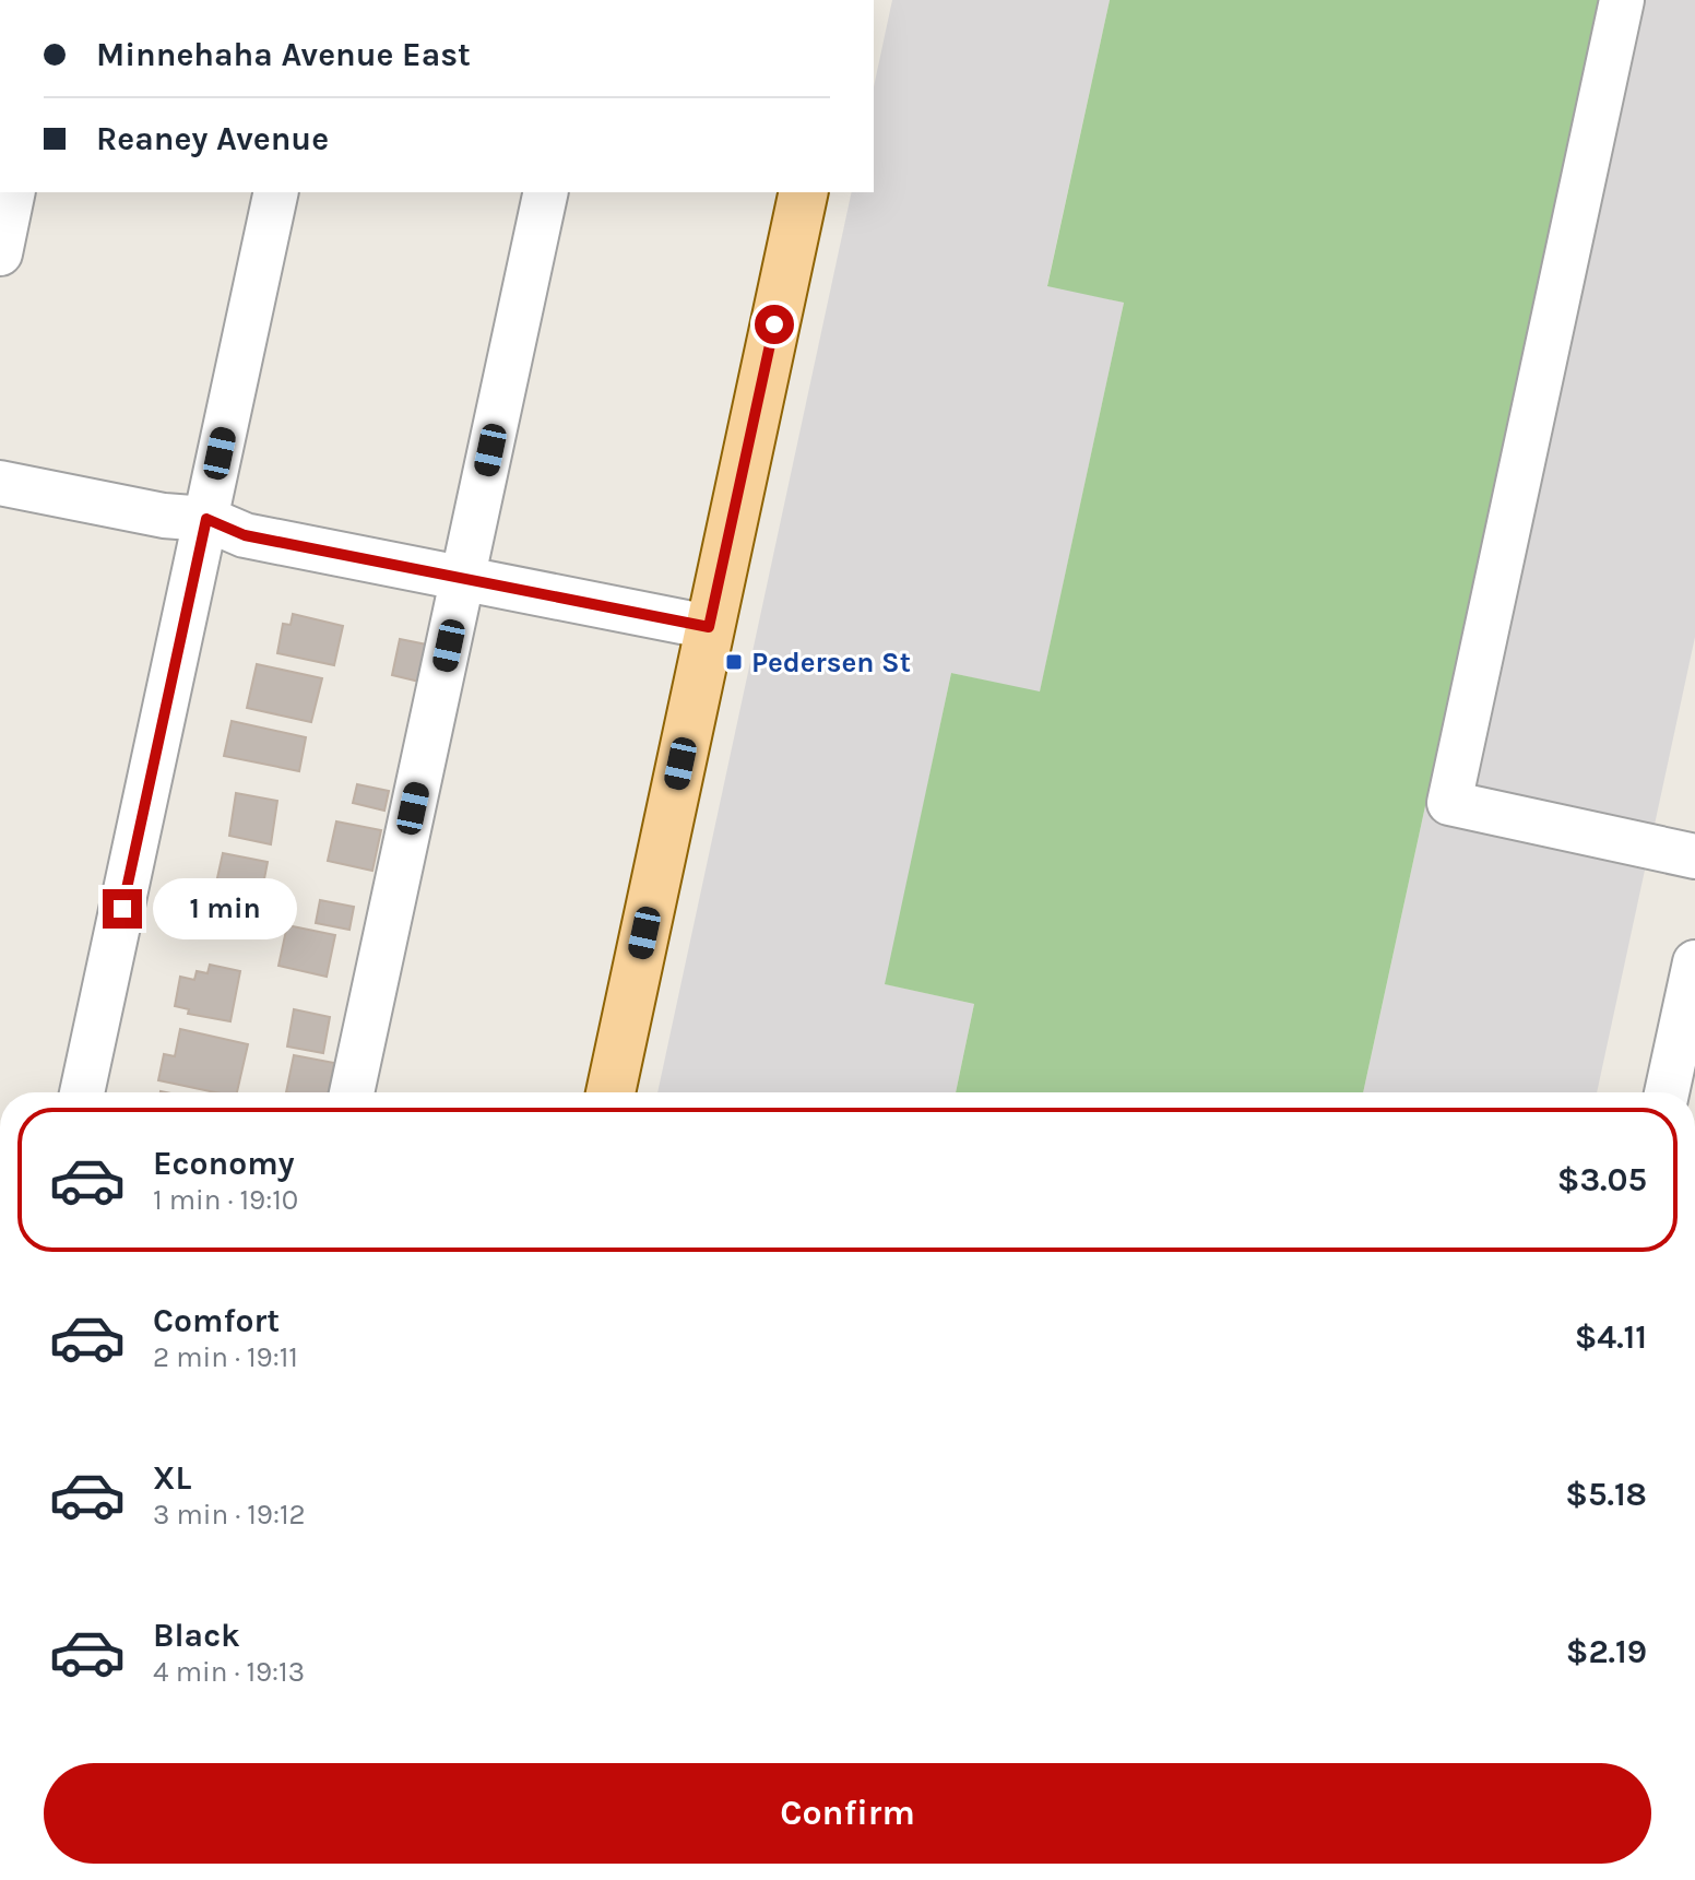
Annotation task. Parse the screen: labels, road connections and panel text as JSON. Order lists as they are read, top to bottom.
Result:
{
  "places": {
    "transit": ["Pedersen St"]
  },
  "page": {
    "banner": ["Minnehaha Avenue East", "Reaney Avenue"],
    "bubble": "1 min",
    "list": [
      {
        "name": "Economy",
        "note": "1 min · 19:10",
        "value": "$3.05"
      },
      {
        "name": "Comfort",
        "note": "2 min · 19:11",
        "value": "$4.11"
      },
      {
        "name": "XL",
        "note": "3 min · 19:12",
        "value": "$5.18"
      },
      {
        "name": "Black",
        "note": "4 min · 19:13",
        "value": "$2.19"
      }
    ],
    "buttons": "Confirm"
  }
}
